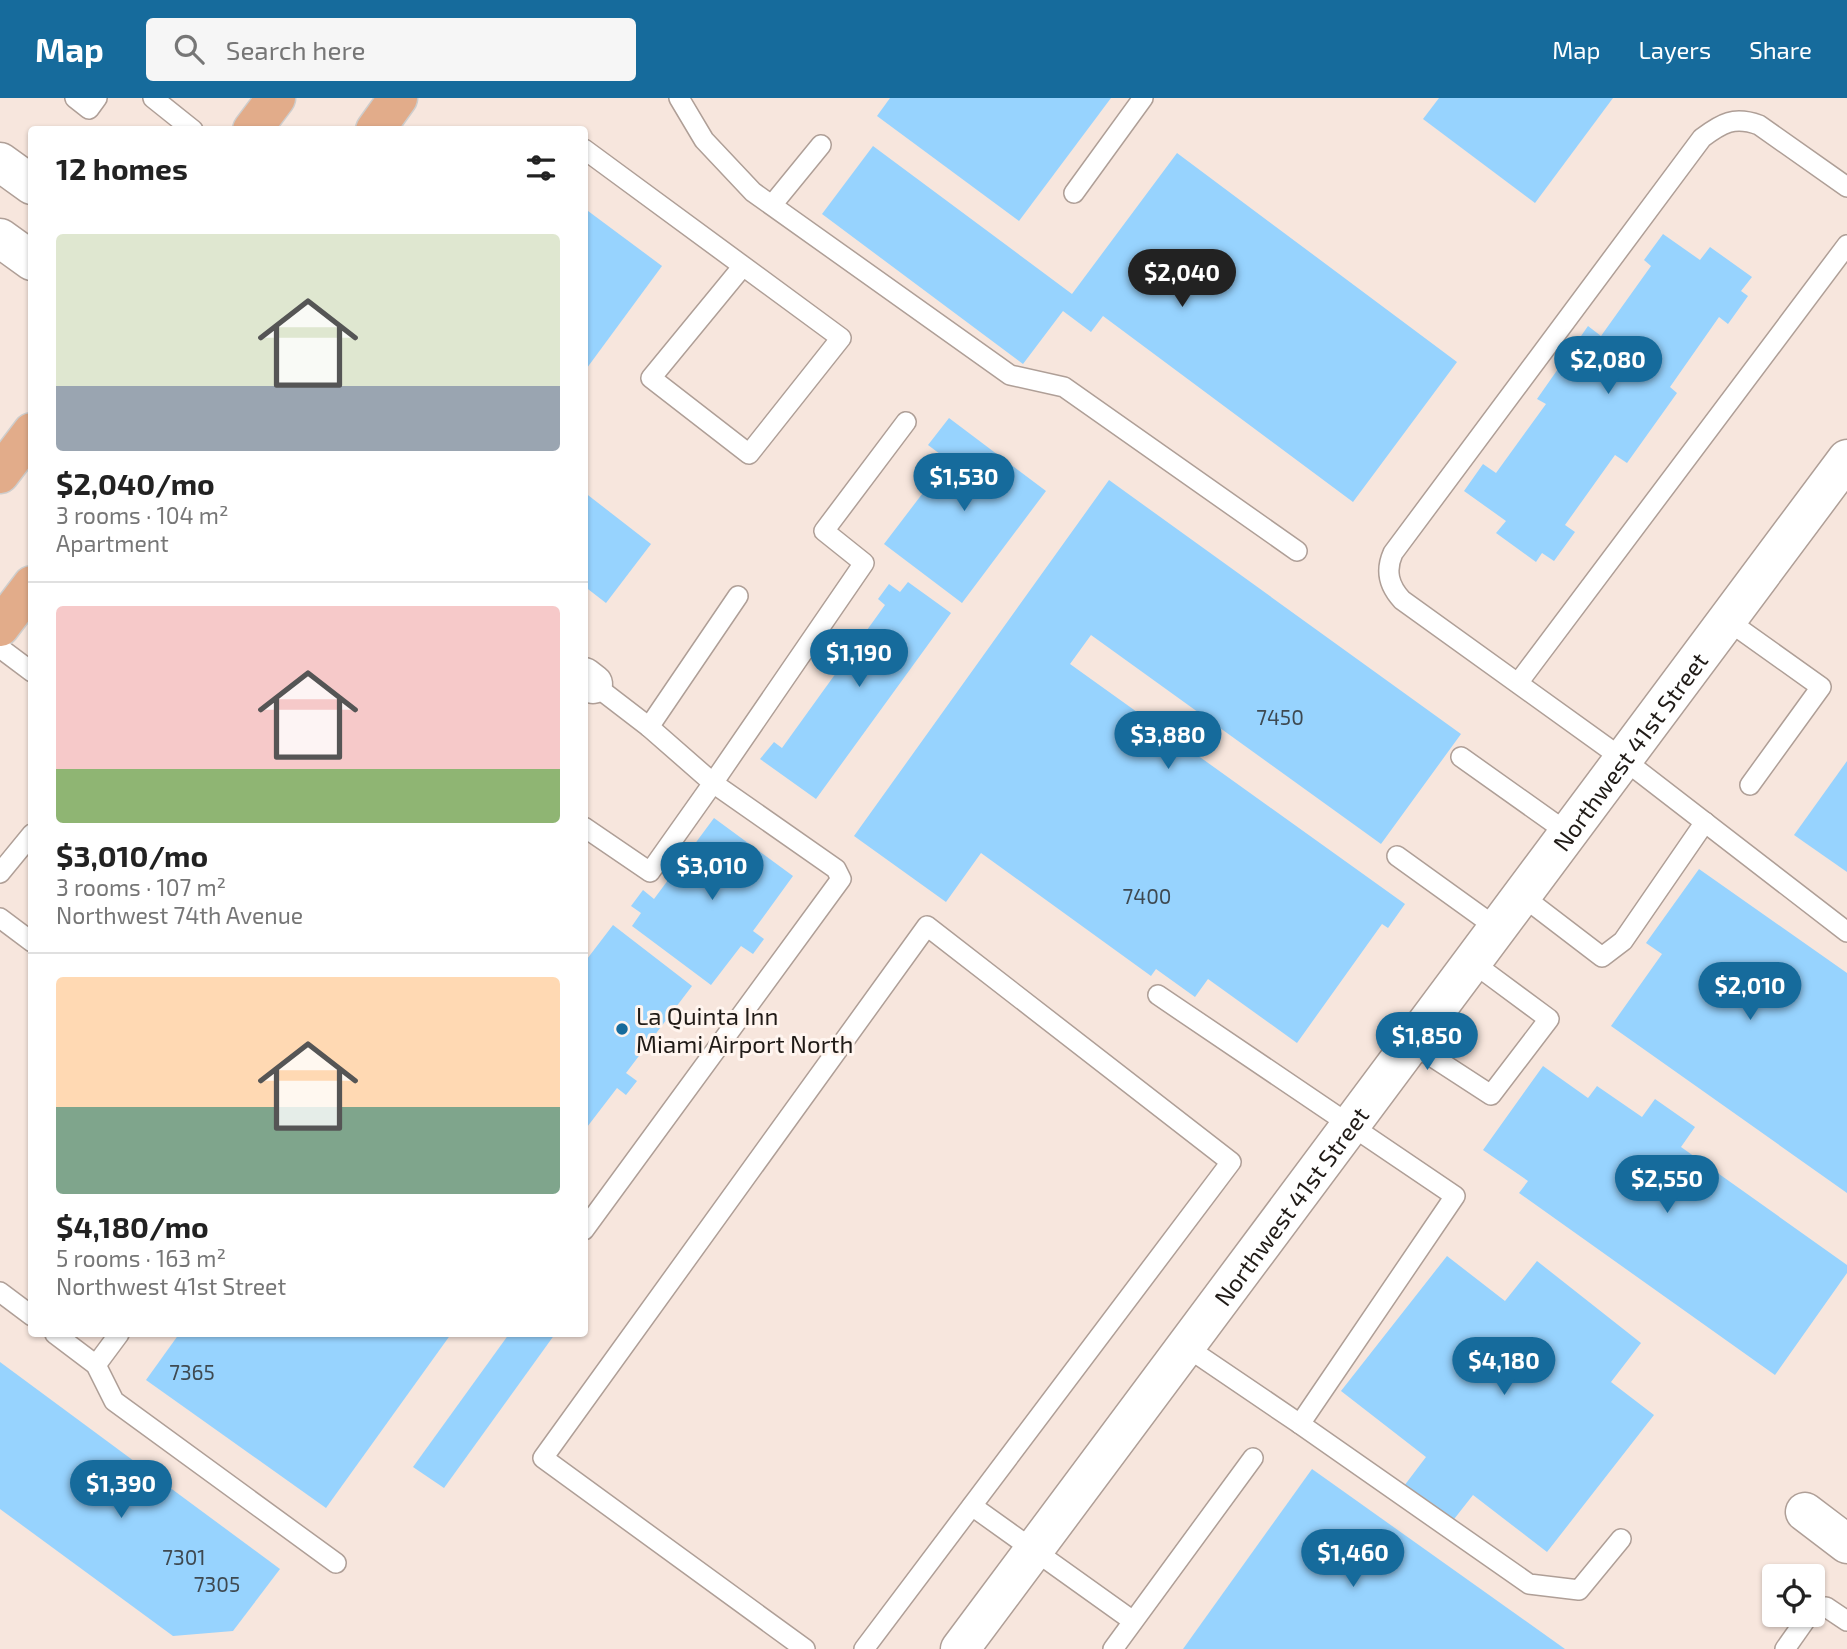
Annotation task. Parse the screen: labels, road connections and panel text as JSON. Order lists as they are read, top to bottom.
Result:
{
  "streets": {
    "street": ["Northwest 41st Street"]
  },
  "places": ["La Quinta Inn Miami Airport North"],
  "house_numbers": [
    "7450",
    "7400",
    "7365",
    "7301",
    "7305"
  ],
  "page": {
    "header": "Map",
    "search": "Search here",
    "nav": ["Map", "Layers", "Share"],
    "heading": "12 homes",
    "list": [
      {
        "name": "$2,040/mo",
        "note": "3 rooms · 104 m² · Apartment"
      },
      {
        "name": "$3,010/mo",
        "note": "3 rooms · 107 m² · Northwest 74th Avenue"
      },
      {
        "name": "$4,180/mo",
        "note": "5 rooms · 163 m² · Northwest 41st Street"
      }
    ],
    "price": [
      "$2,040",
      "$2,080",
      "$1,530",
      "$1,190",
      "$3,880",
      "$3,010",
      "$2,010",
      "$1,850",
      "$2,550",
      "$4,180",
      "$1,390",
      "$1,460"
    ]
  }
}
